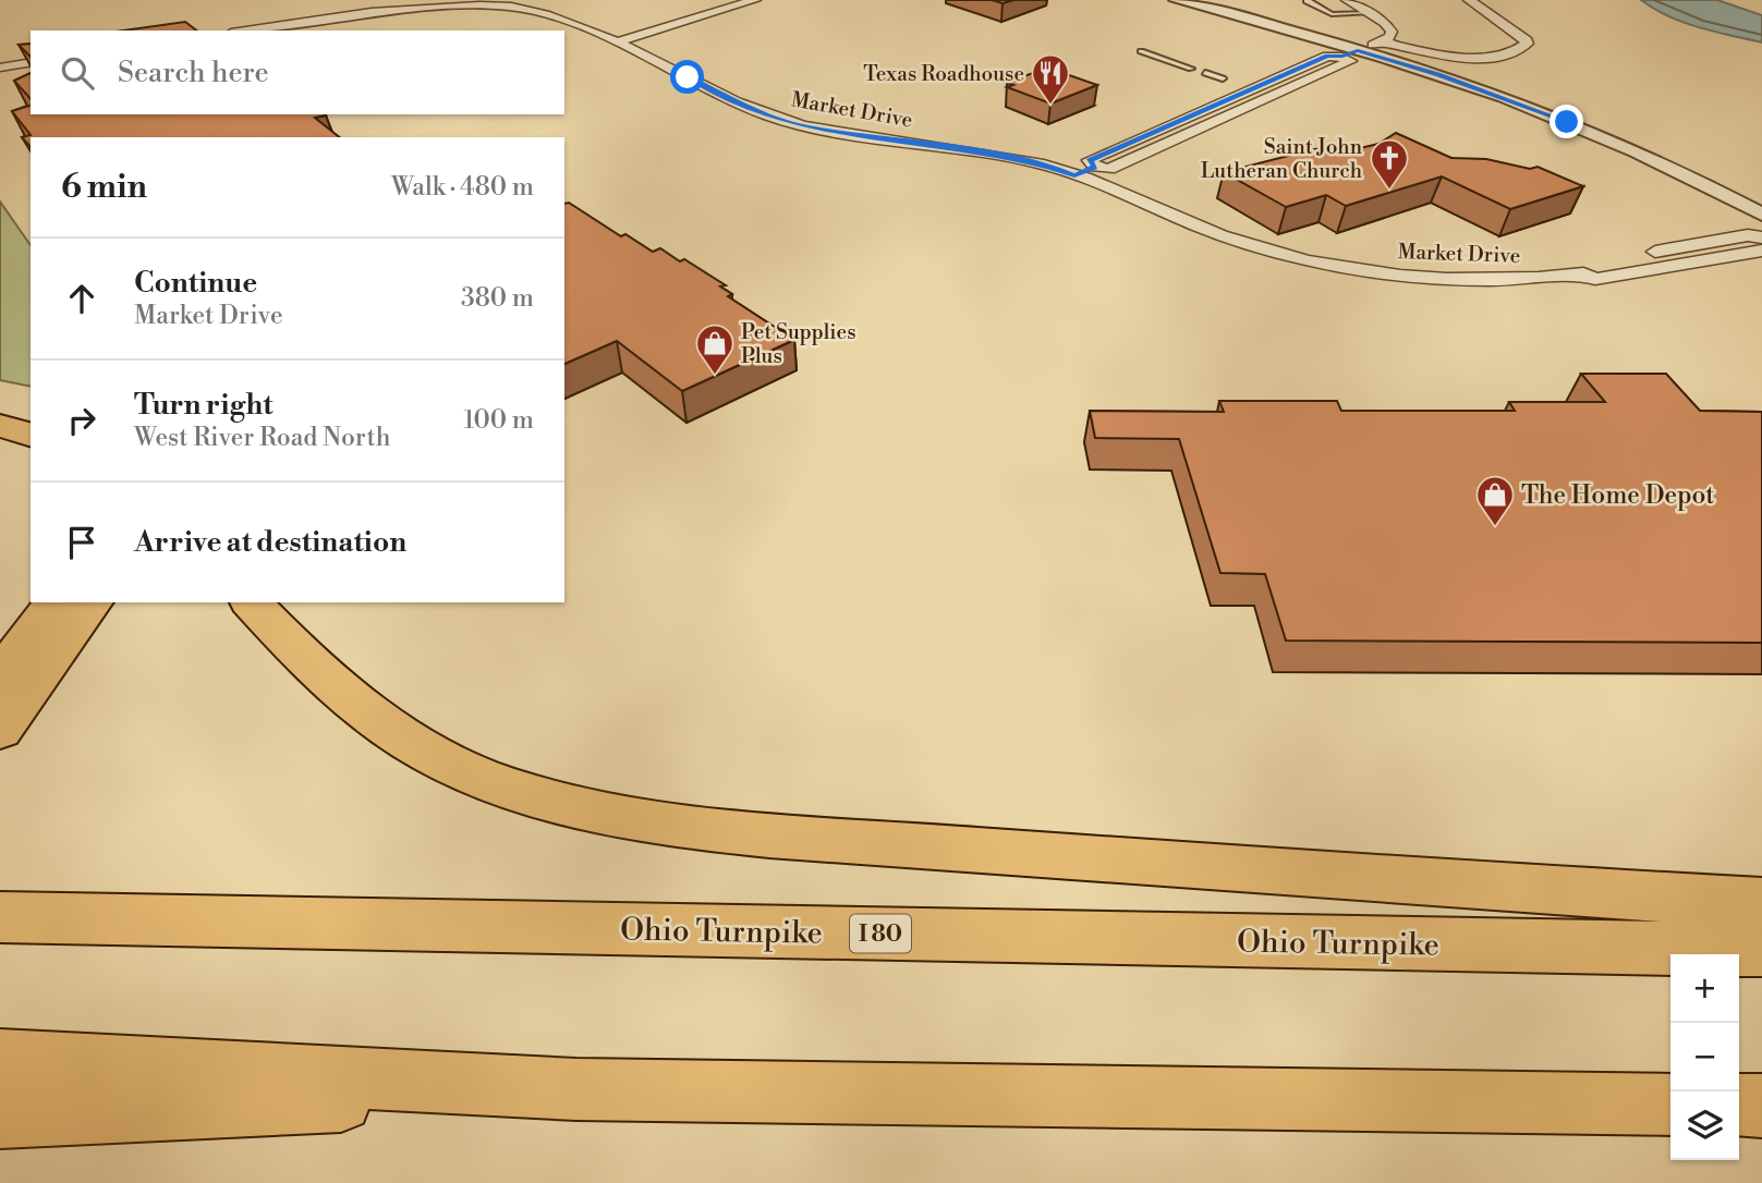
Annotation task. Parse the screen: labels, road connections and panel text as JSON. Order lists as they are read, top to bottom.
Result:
{
  "streets": {
    "highway": ["Ohio Turnpike", "I 80"],
    "street": ["Market Drive"]
  },
  "places": {
    "restaurant": ["Texas Roadhouse"],
    "church": ["Saint John Lutheran Church"],
    "shop": ["Pet Supplies Plus", "The Home Depot"]
  },
  "page": {
    "search": "Search here",
    "heading": ["6 min", "Walk · 480 m"],
    "list": [
      ["Continue", "Market Drive", "380 m"],
      ["Turn right", "West River Road North", "100 m"],
      "Arrive at destination"
    ],
    "map_buttons": ["+", "−"]
  }
}
